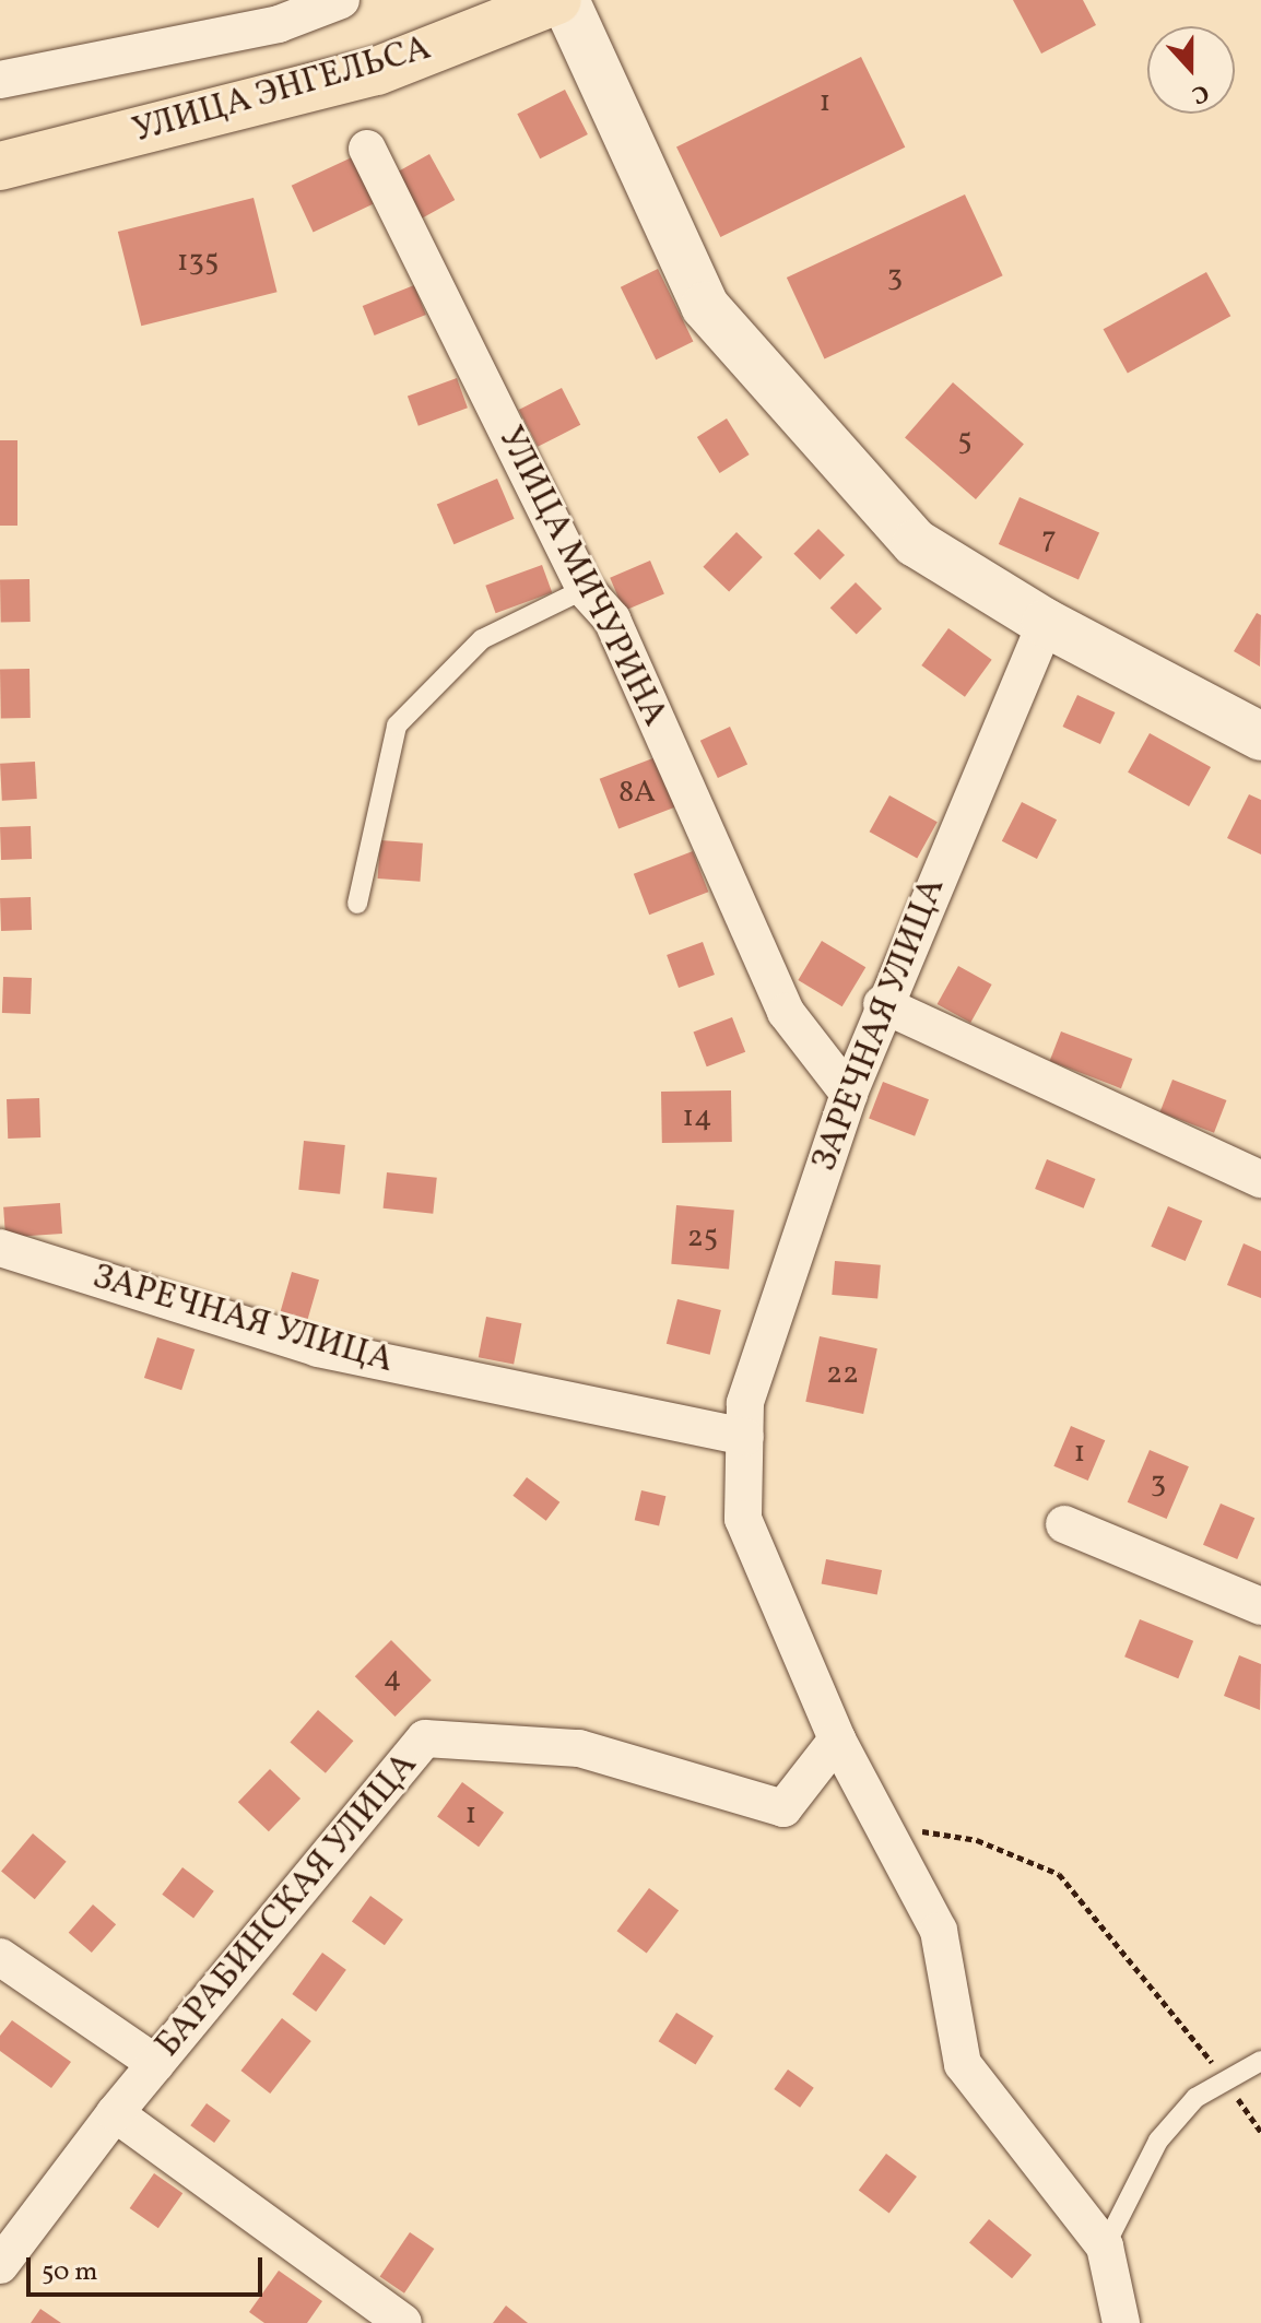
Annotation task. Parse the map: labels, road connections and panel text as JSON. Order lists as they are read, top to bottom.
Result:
{
  "streets": {
    "main road": ["УЛИЦА ЭНГЕЛЬСА"],
    "street": ["УЛИЦА МИЧУРИНА", "ЗАРЕЧНАЯ УЛИЦА", "БАРАБИНСКАЯ УЛИЦА"]
  },
  "crossings": [
    ["УЛИЦА МИЧУРИНА", "ЗАРЕЧНАЯ УЛИЦА"],
    ["ЗАРЕЧНАЯ УЛИЦА", "БАРАБИНСКАЯ УЛИЦА"]
  ],
  "house_numbers": [
    "1",
    "135",
    "3",
    "5",
    "7",
    "8А",
    "14",
    "25",
    "22",
    "1",
    "3",
    "4",
    "1"
  ],
  "scale_bar": "50 m",
  "north": "bottom"
}
